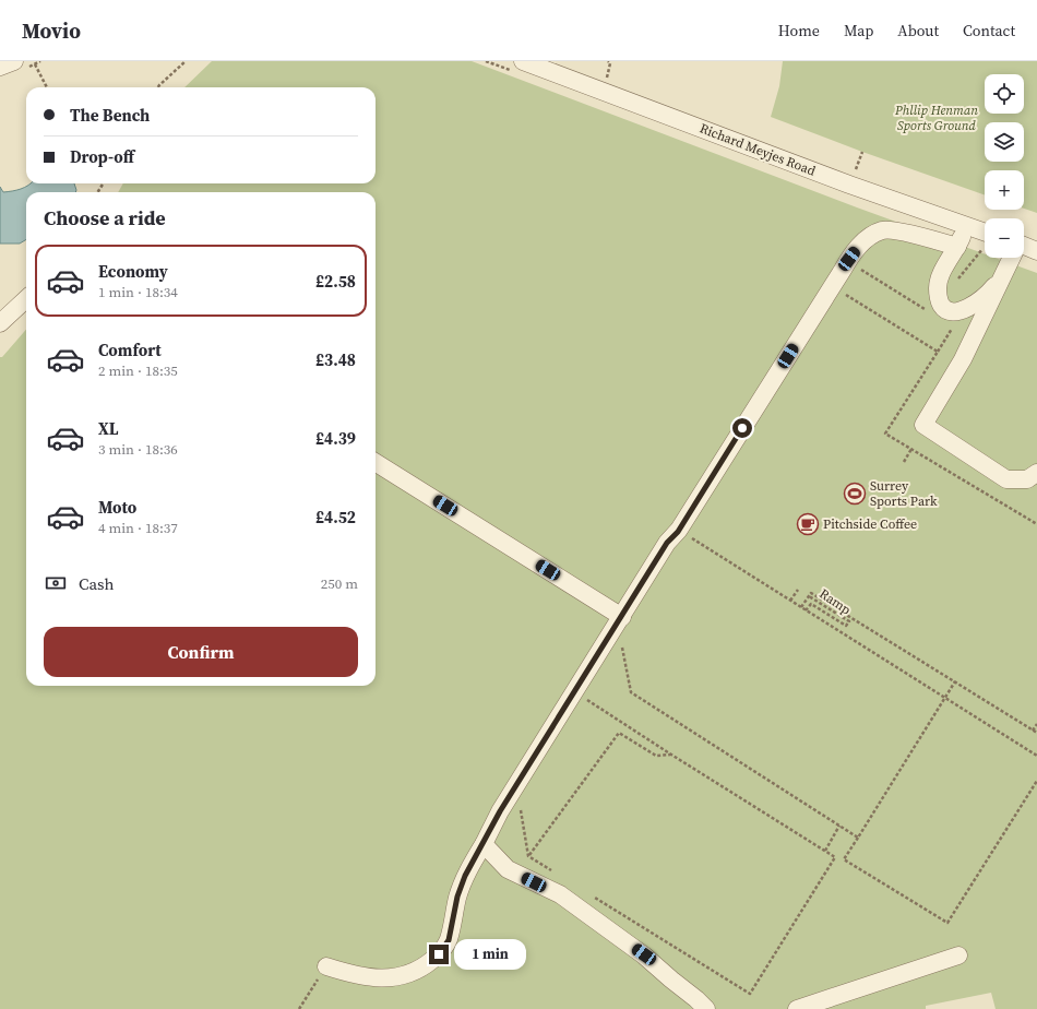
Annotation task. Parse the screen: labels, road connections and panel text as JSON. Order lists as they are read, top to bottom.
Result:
{
  "streets": {
    "lane": ["Richard Meyjes Road"],
    "path": ["Ramp"]
  },
  "parks": ["Phllip Henman Sports Ground"],
  "places": {
    "sports": ["Surrey Sports Park"],
    "cafe": ["Pitchside Coffee"]
  },
  "page": {
    "header": "Movio",
    "nav": [
      "Home",
      "Map",
      "About",
      "Contact"
    ],
    "map_buttons": ["+", "−"],
    "banner": ["The Bench", "Drop-off"],
    "heading": "Choose a ride",
    "list": [
      {
        "name": "Economy",
        "note": "1 min · 18:34",
        "value": "£2.58"
      },
      {
        "name": "Comfort",
        "note": "2 min · 18:35",
        "value": "£3.48"
      },
      {
        "name": "XL",
        "note": "3 min · 18:36",
        "value": "£4.39"
      },
      {
        "name": "Moto",
        "note": "4 min · 18:37",
        "value": "£4.52"
      }
    ],
    "pay": ["Cash", "250 m"],
    "buttons": "Confirm",
    "bubble": "1 min"
  }
}
